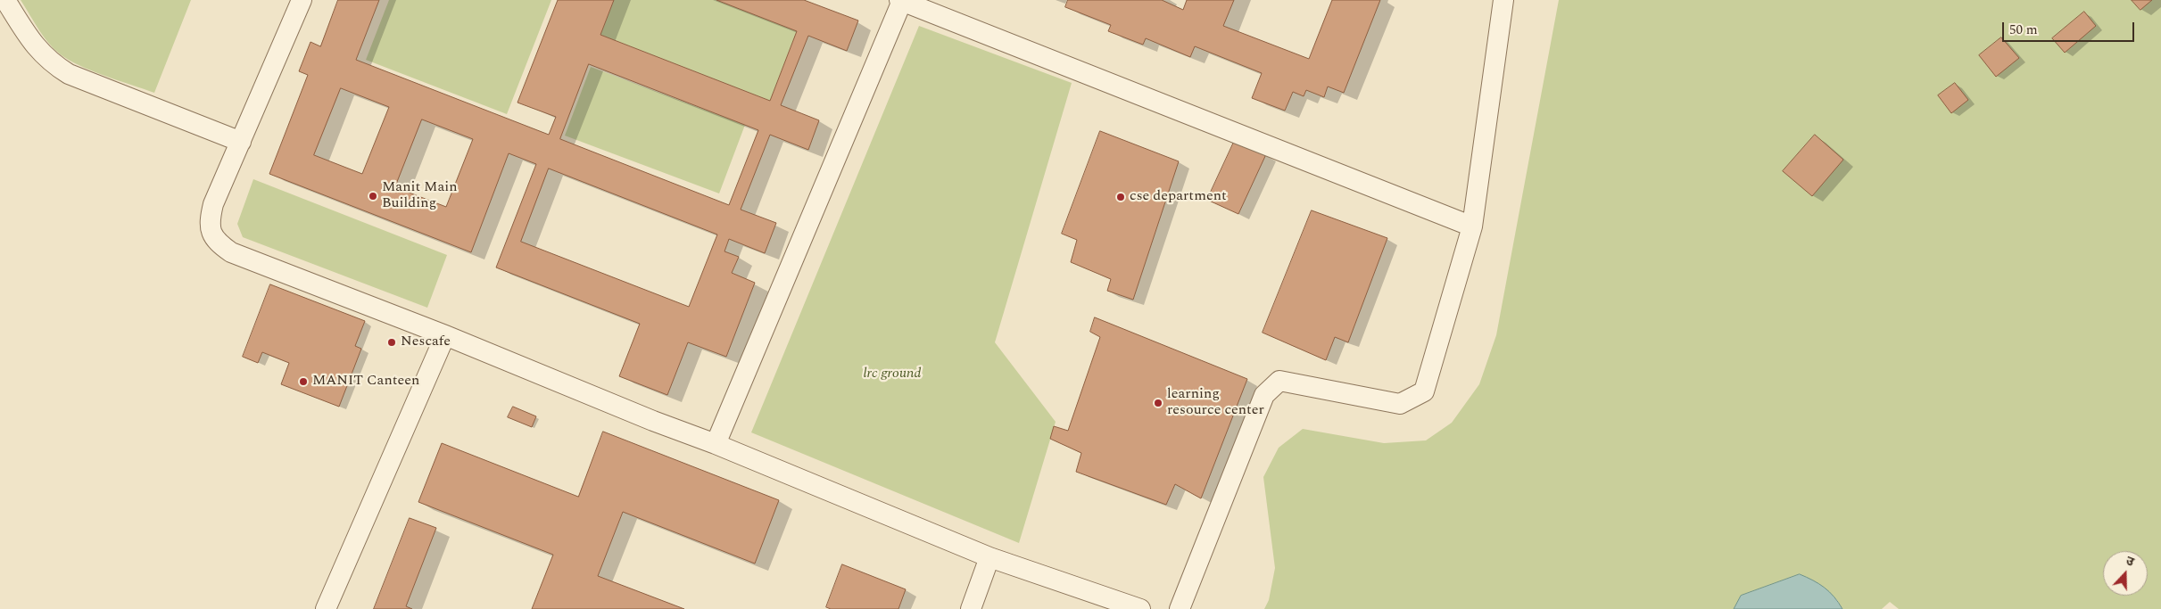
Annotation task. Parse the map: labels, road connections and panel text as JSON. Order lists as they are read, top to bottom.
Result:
{
  "parks": ["lrc ground"],
  "places": [
    "Manit Main Building",
    "cse department",
    "Nescafe",
    "MANIT Canteen",
    "learning resource center"
  ],
  "scale_bar": "50 m",
  "north": "top"
}
